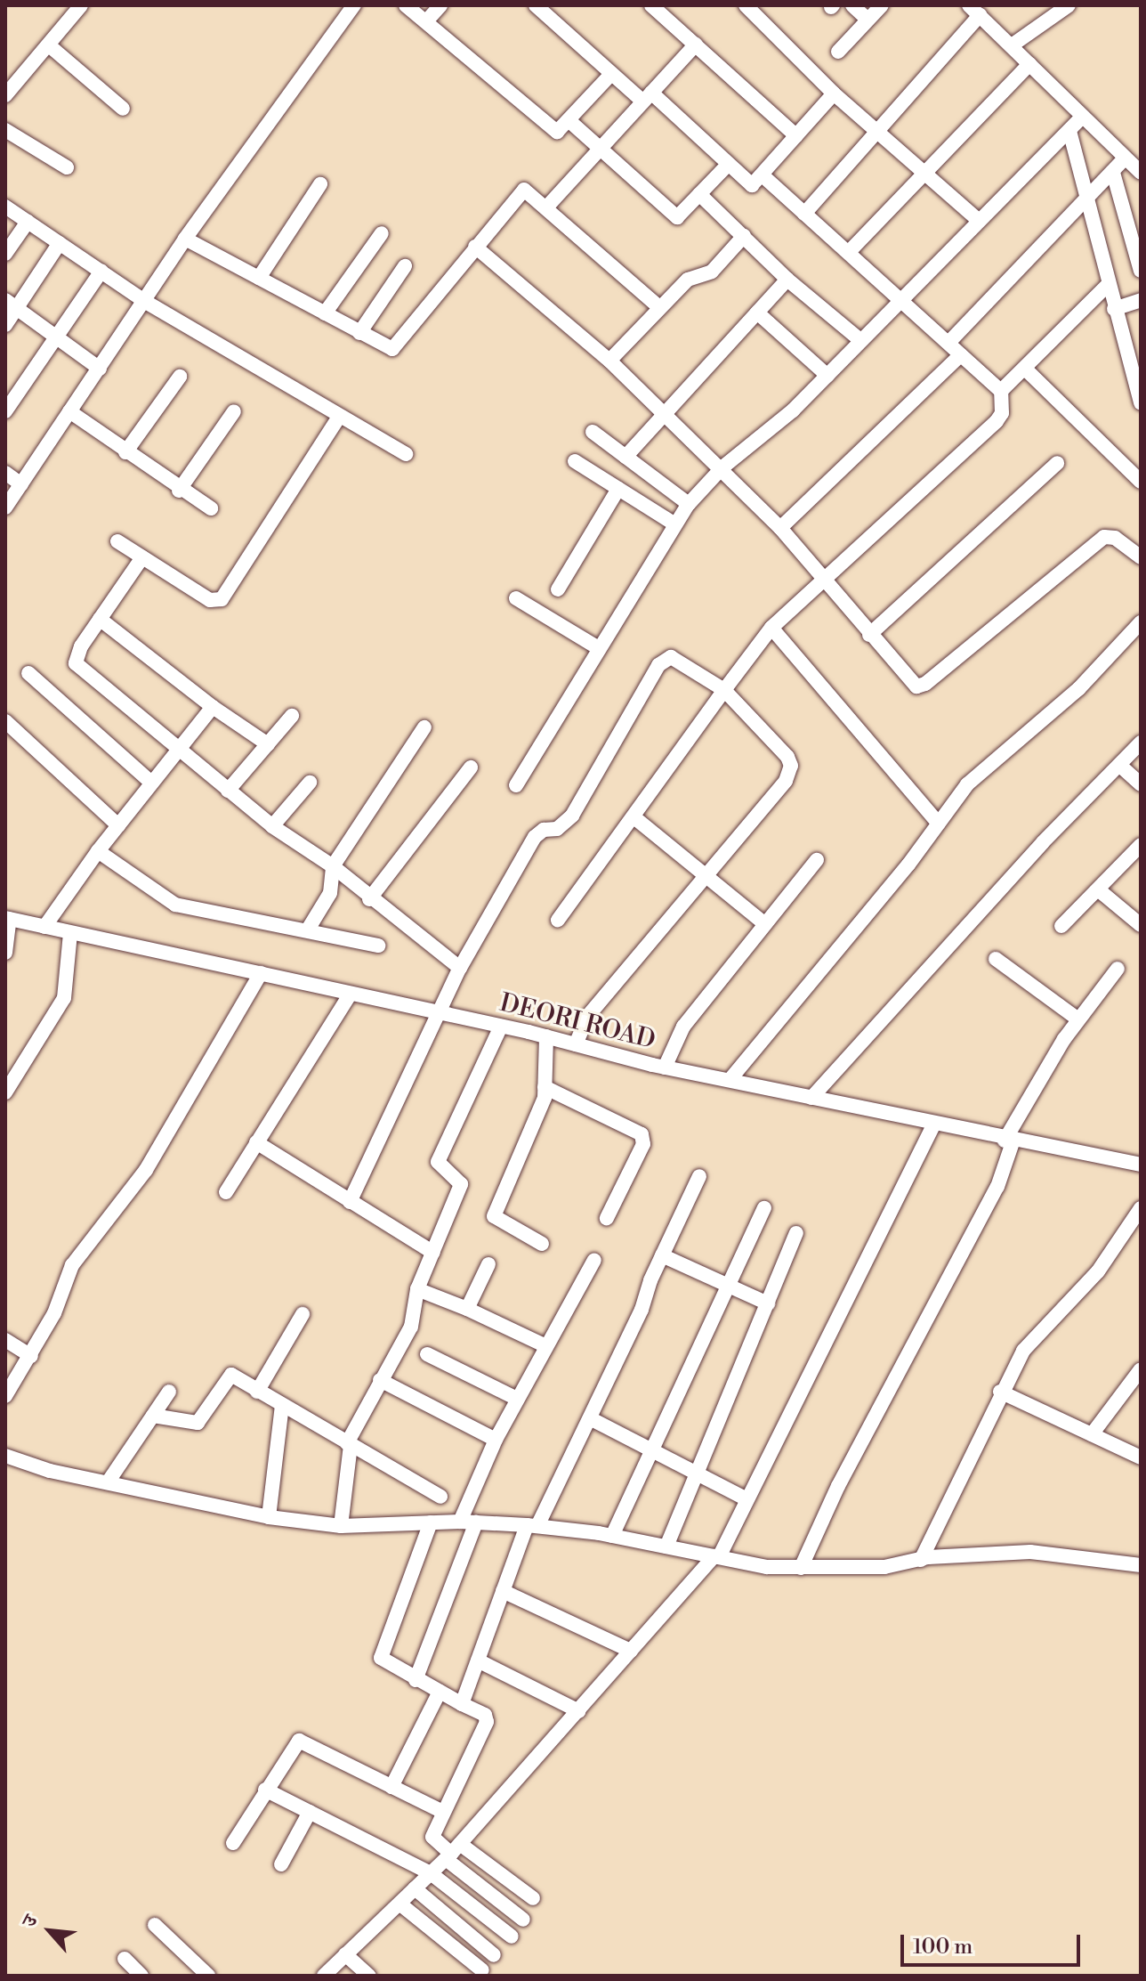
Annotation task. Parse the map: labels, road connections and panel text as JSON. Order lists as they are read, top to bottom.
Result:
{
  "streets": {
    "street": ["DEORI ROAD"]
  },
  "scale_bar": "100 m",
  "north": "top left"
}
